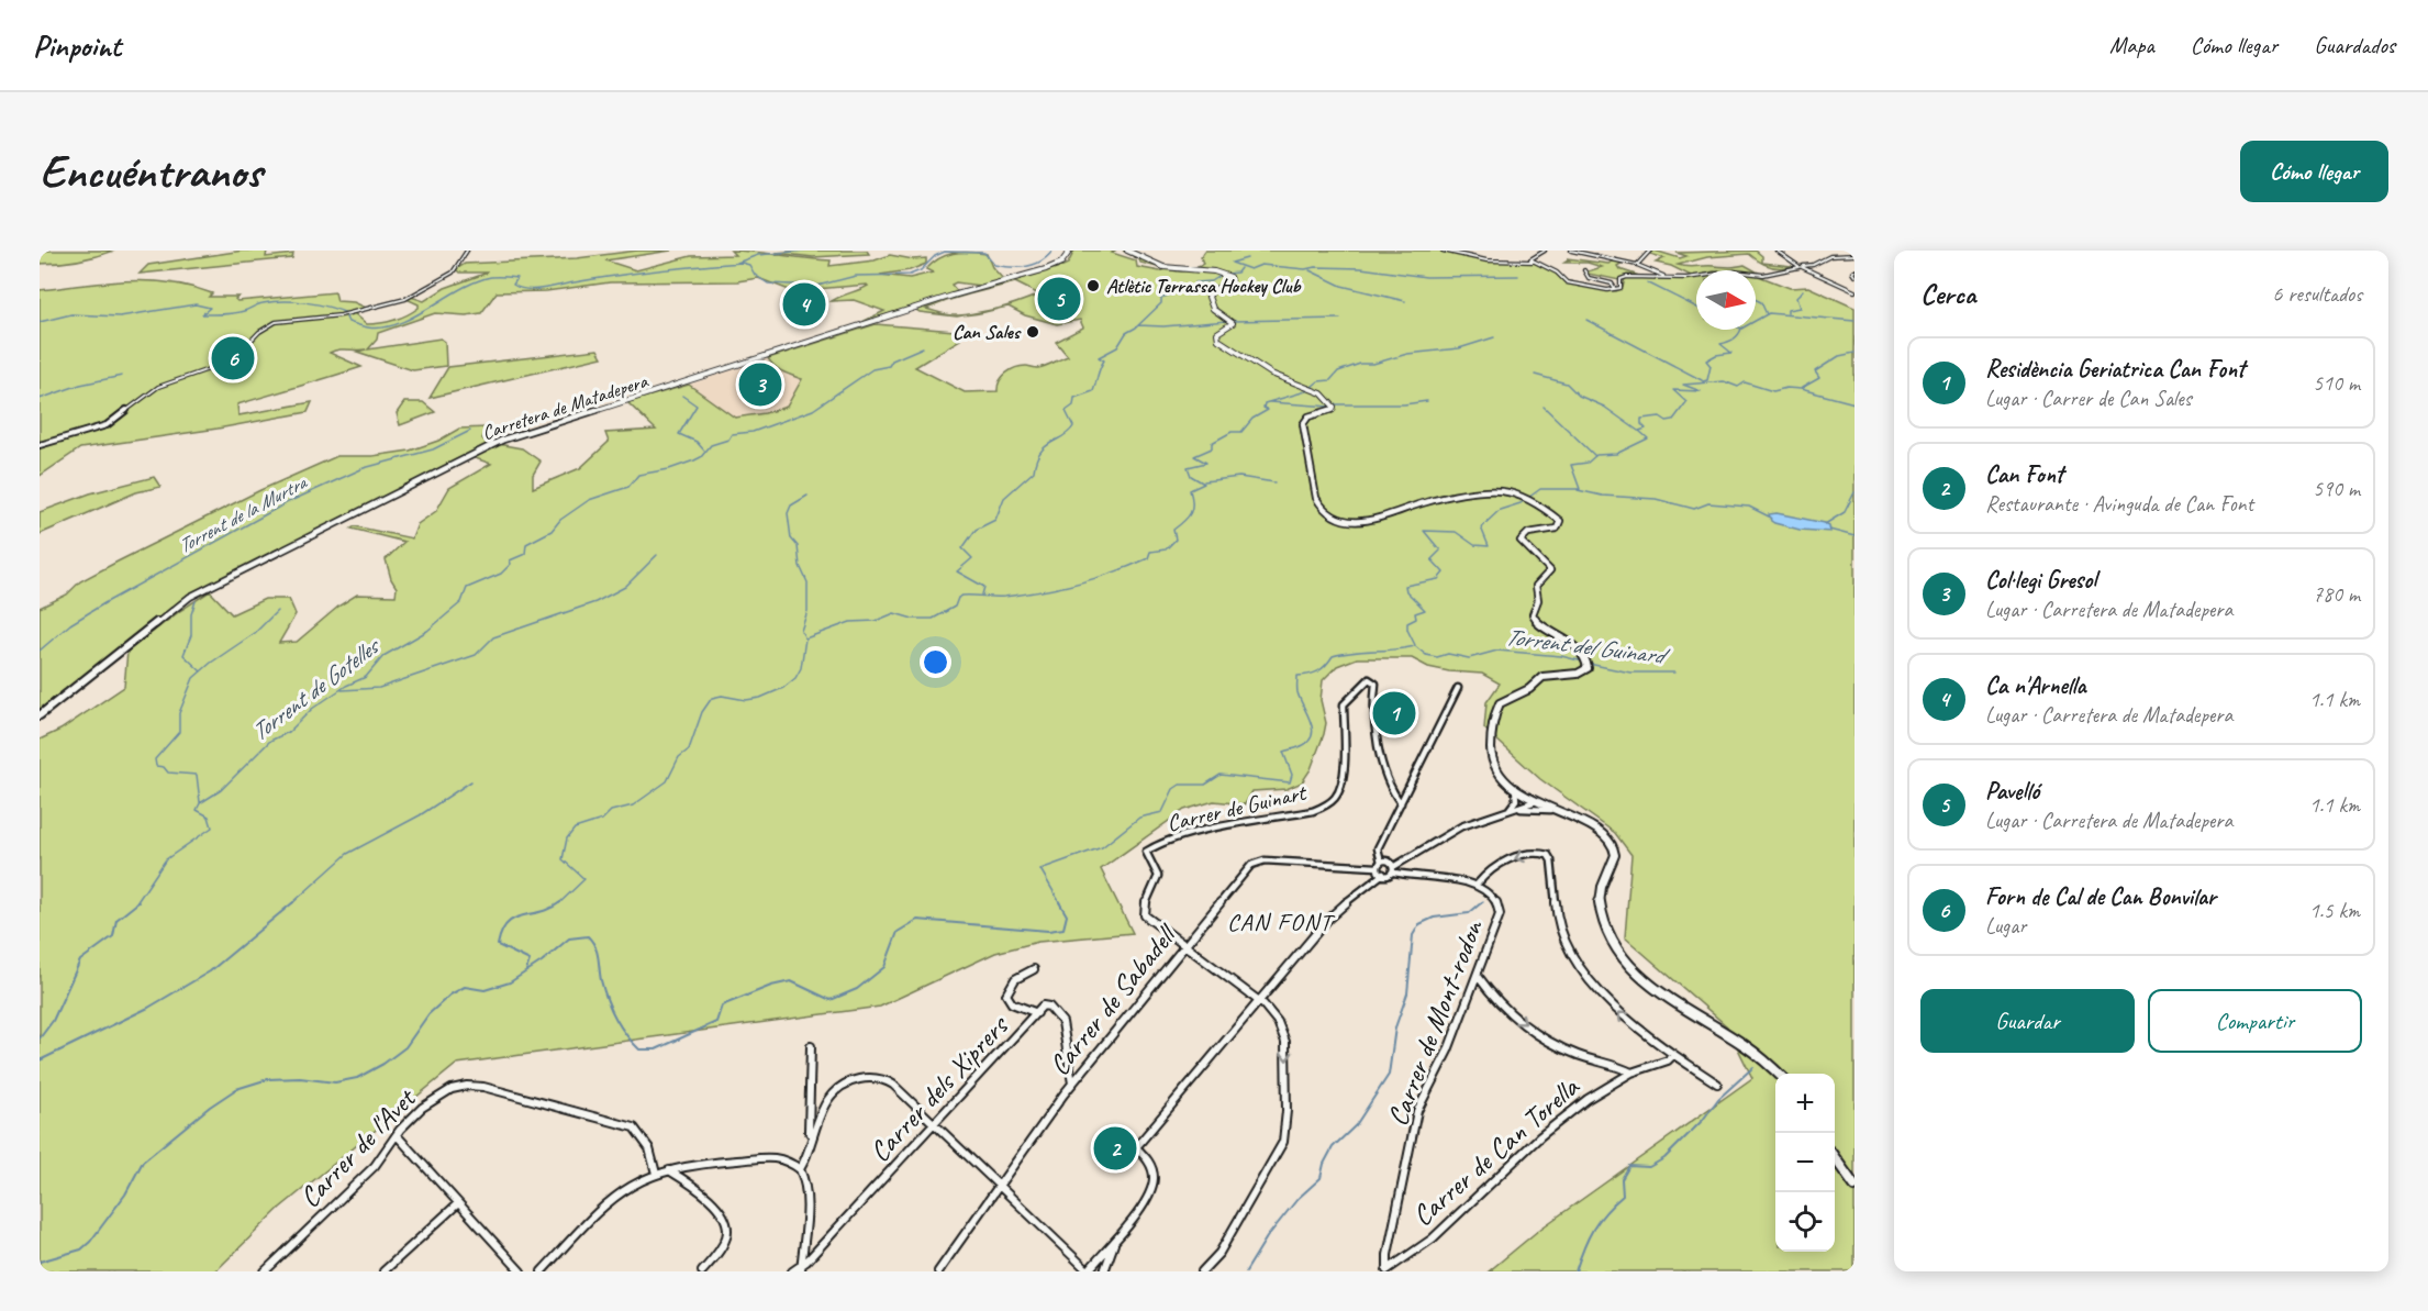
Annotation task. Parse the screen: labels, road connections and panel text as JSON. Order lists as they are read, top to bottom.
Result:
{
  "streets": {
    "street": [
      "Carretera de Matadepera",
      "Carrer de Guinart",
      "Carrer de Sabadell",
      "Carrer de Mont-rodon",
      "Carrer dels Xiprers",
      "Carrer de l'Avet",
      "Carrer de Can Torella"
    ]
  },
  "crossings": [
    ["Carrer de Guinart", "Carrer de Sabadell"],
    ["Carrer de Sabadell", "Carrer dels Xiprers"],
    ["Carrer de Mont-rodon", "Carrer de Can Torella"]
  ],
  "districts": ["CAN FONT"],
  "water": ["Torrent de la Murtra", "Torrent del Guinard", "Torrent de Gotelles"],
  "places": ["Atlètic Terrassa Hockey Club", "Can Sales"],
  "north": "right",
  "page": {
    "header": "Pinpoint",
    "nav": ["Mapa", "Cómo llegar", "Guardados"],
    "buttons": [
      "Cómo llegar",
      ["Guardar", "Compartir"]
    ],
    "title": "Encuéntranos",
    "heading": ["Cerca", "6 resultados"],
    "pins": [
      "5",
      "4",
      "6",
      "3",
      "1",
      "2"
    ],
    "list": [
      {
        "mark": "1",
        "name": "Residència Geriatrica Can Font",
        "note": "Lugar · Carrer de Can Sales",
        "value": "510 m"
      },
      {
        "mark": "2",
        "name": "Can Font",
        "note": "Restaurante · Avinguda de Can Font",
        "value": "590 m"
      },
      {
        "mark": "3",
        "name": "Col·legi Gresol",
        "note": "Lugar · Carretera de Matadepera",
        "value": "780 m"
      },
      {
        "mark": "4",
        "name": "Ca n'Arnella",
        "note": "Lugar · Carretera de Matadepera",
        "value": "1.1 km"
      },
      {
        "mark": "5",
        "name": "Pavelló",
        "note": "Lugar · Carretera de Matadepera",
        "value": "1.1 km"
      },
      {
        "mark": "6",
        "name": "Forn de Cal de Can Bonvilar",
        "note": "Lugar",
        "value": "1.5 km"
      }
    ],
    "map_buttons": ["+", "−"]
  }
}
